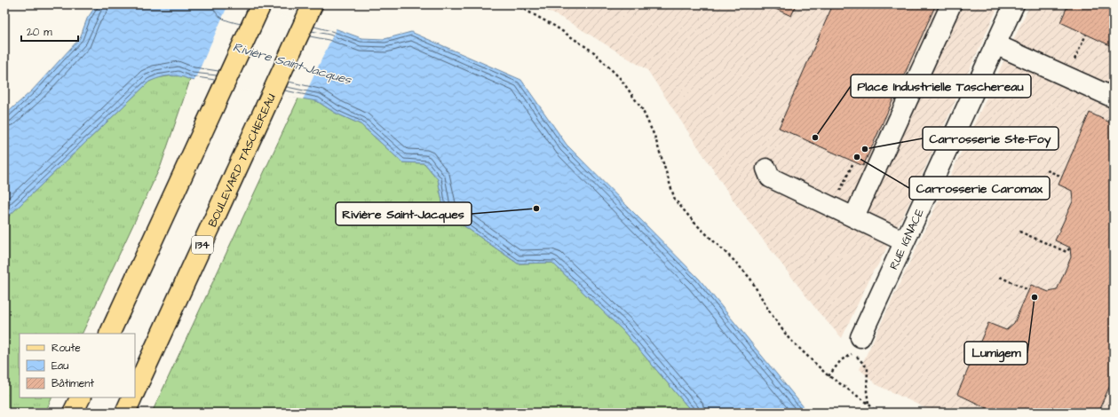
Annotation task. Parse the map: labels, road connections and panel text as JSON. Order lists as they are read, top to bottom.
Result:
{
  "streets": {
    "main road": ["BOULEVARD TASCHEREAU", "134"],
    "street": ["RUE IGNACE"]
  },
  "water": ["Rivière Saint-Jacques"],
  "places": [
    "Place Industrielle Taschereau",
    "Carrosserie Ste-Foy",
    "Carrosserie Caromax",
    "Rivière Saint-Jacques",
    "Lumigem"
  ],
  "legend": ["Route", "Eau", "Bâtiment"],
  "scale_bar": "20 m"
}
